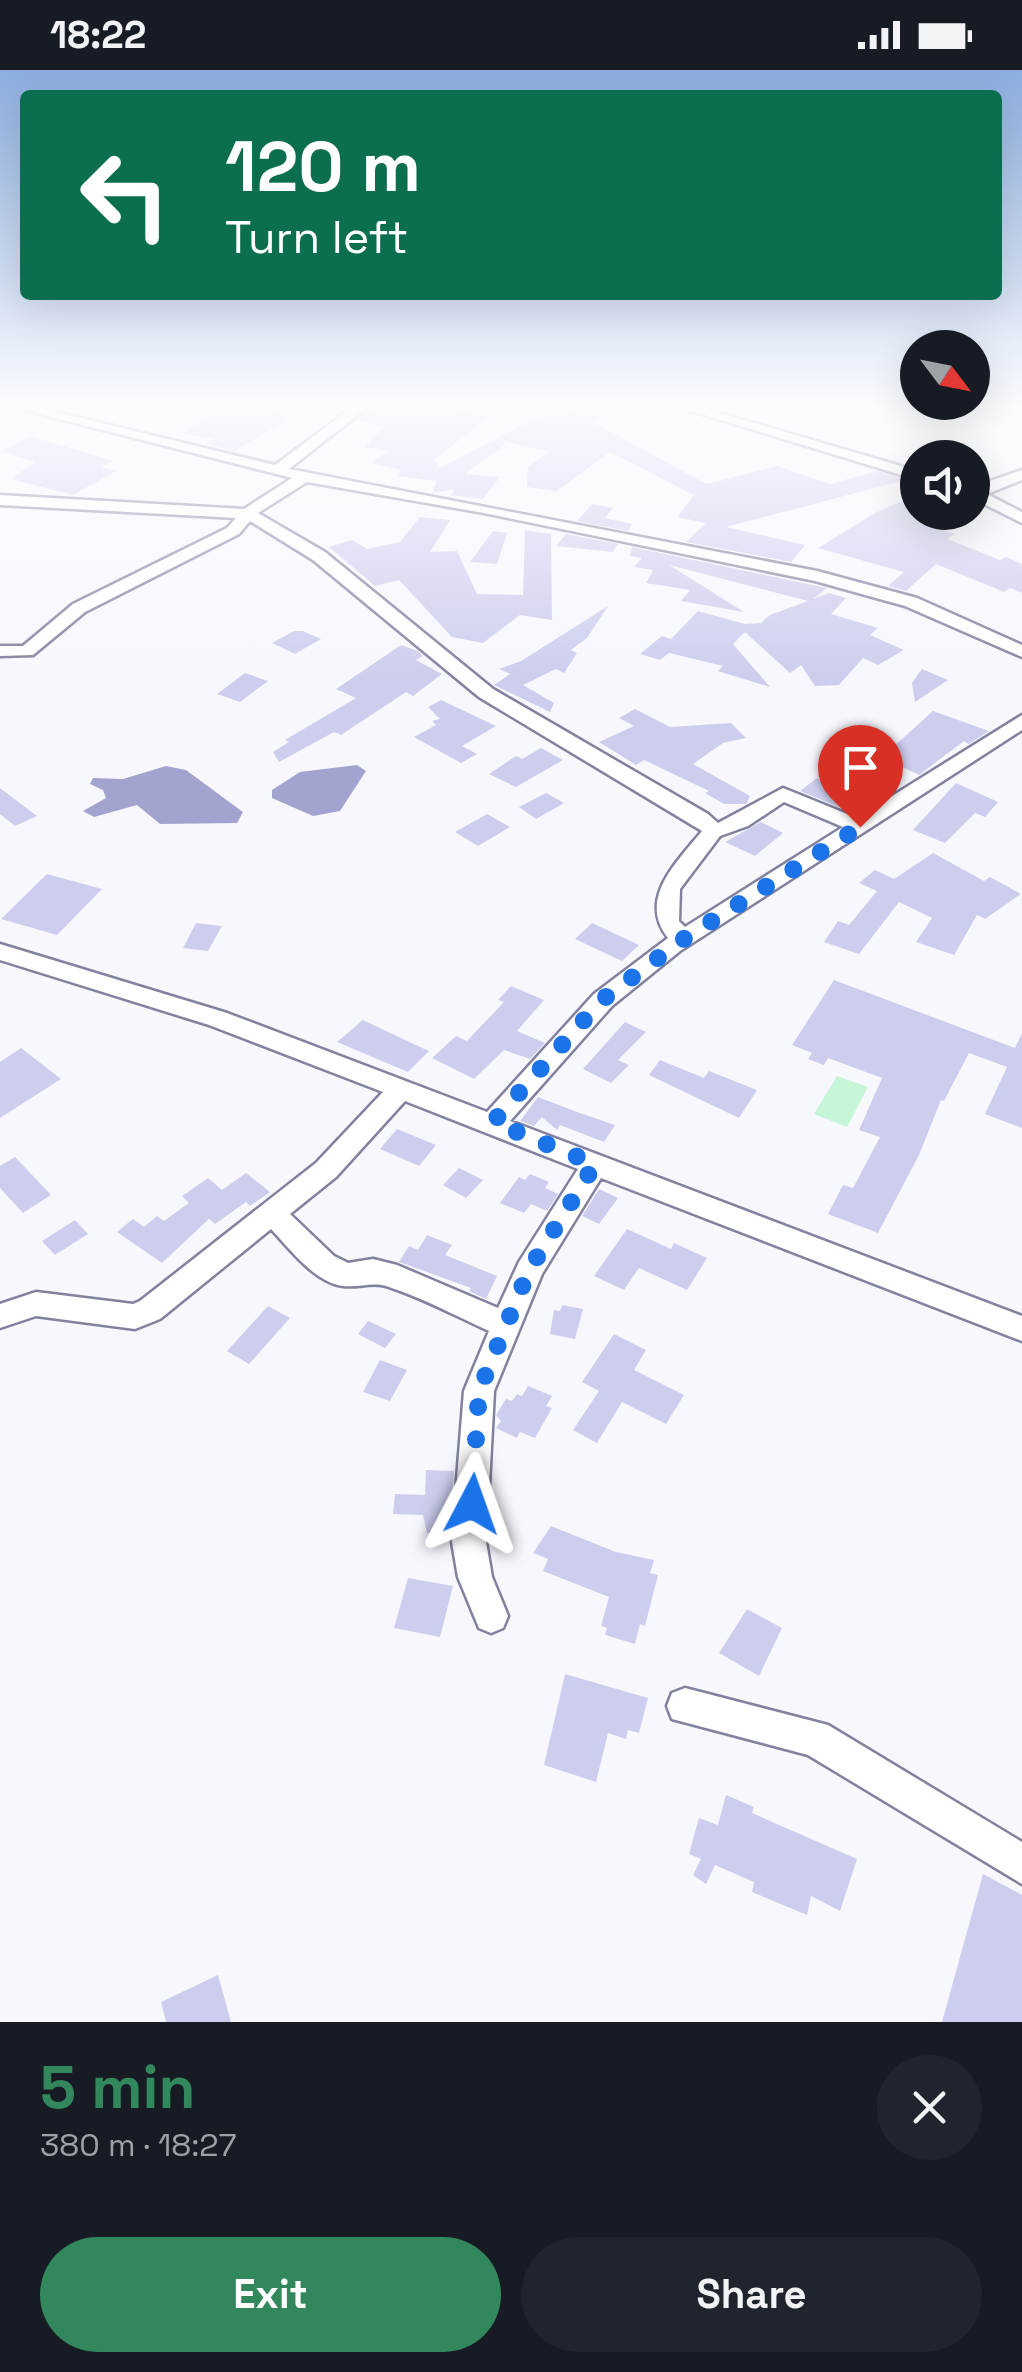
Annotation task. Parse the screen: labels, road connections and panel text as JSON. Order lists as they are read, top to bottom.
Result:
{
  "north": "bottom right",
  "page": {
    "status": "18:22",
    "turn": ["120 m", "Turn left"],
    "heading": ["5 min", "380 m · 18:27"],
    "buttons": ["Exit", "Share"]
  }
}
